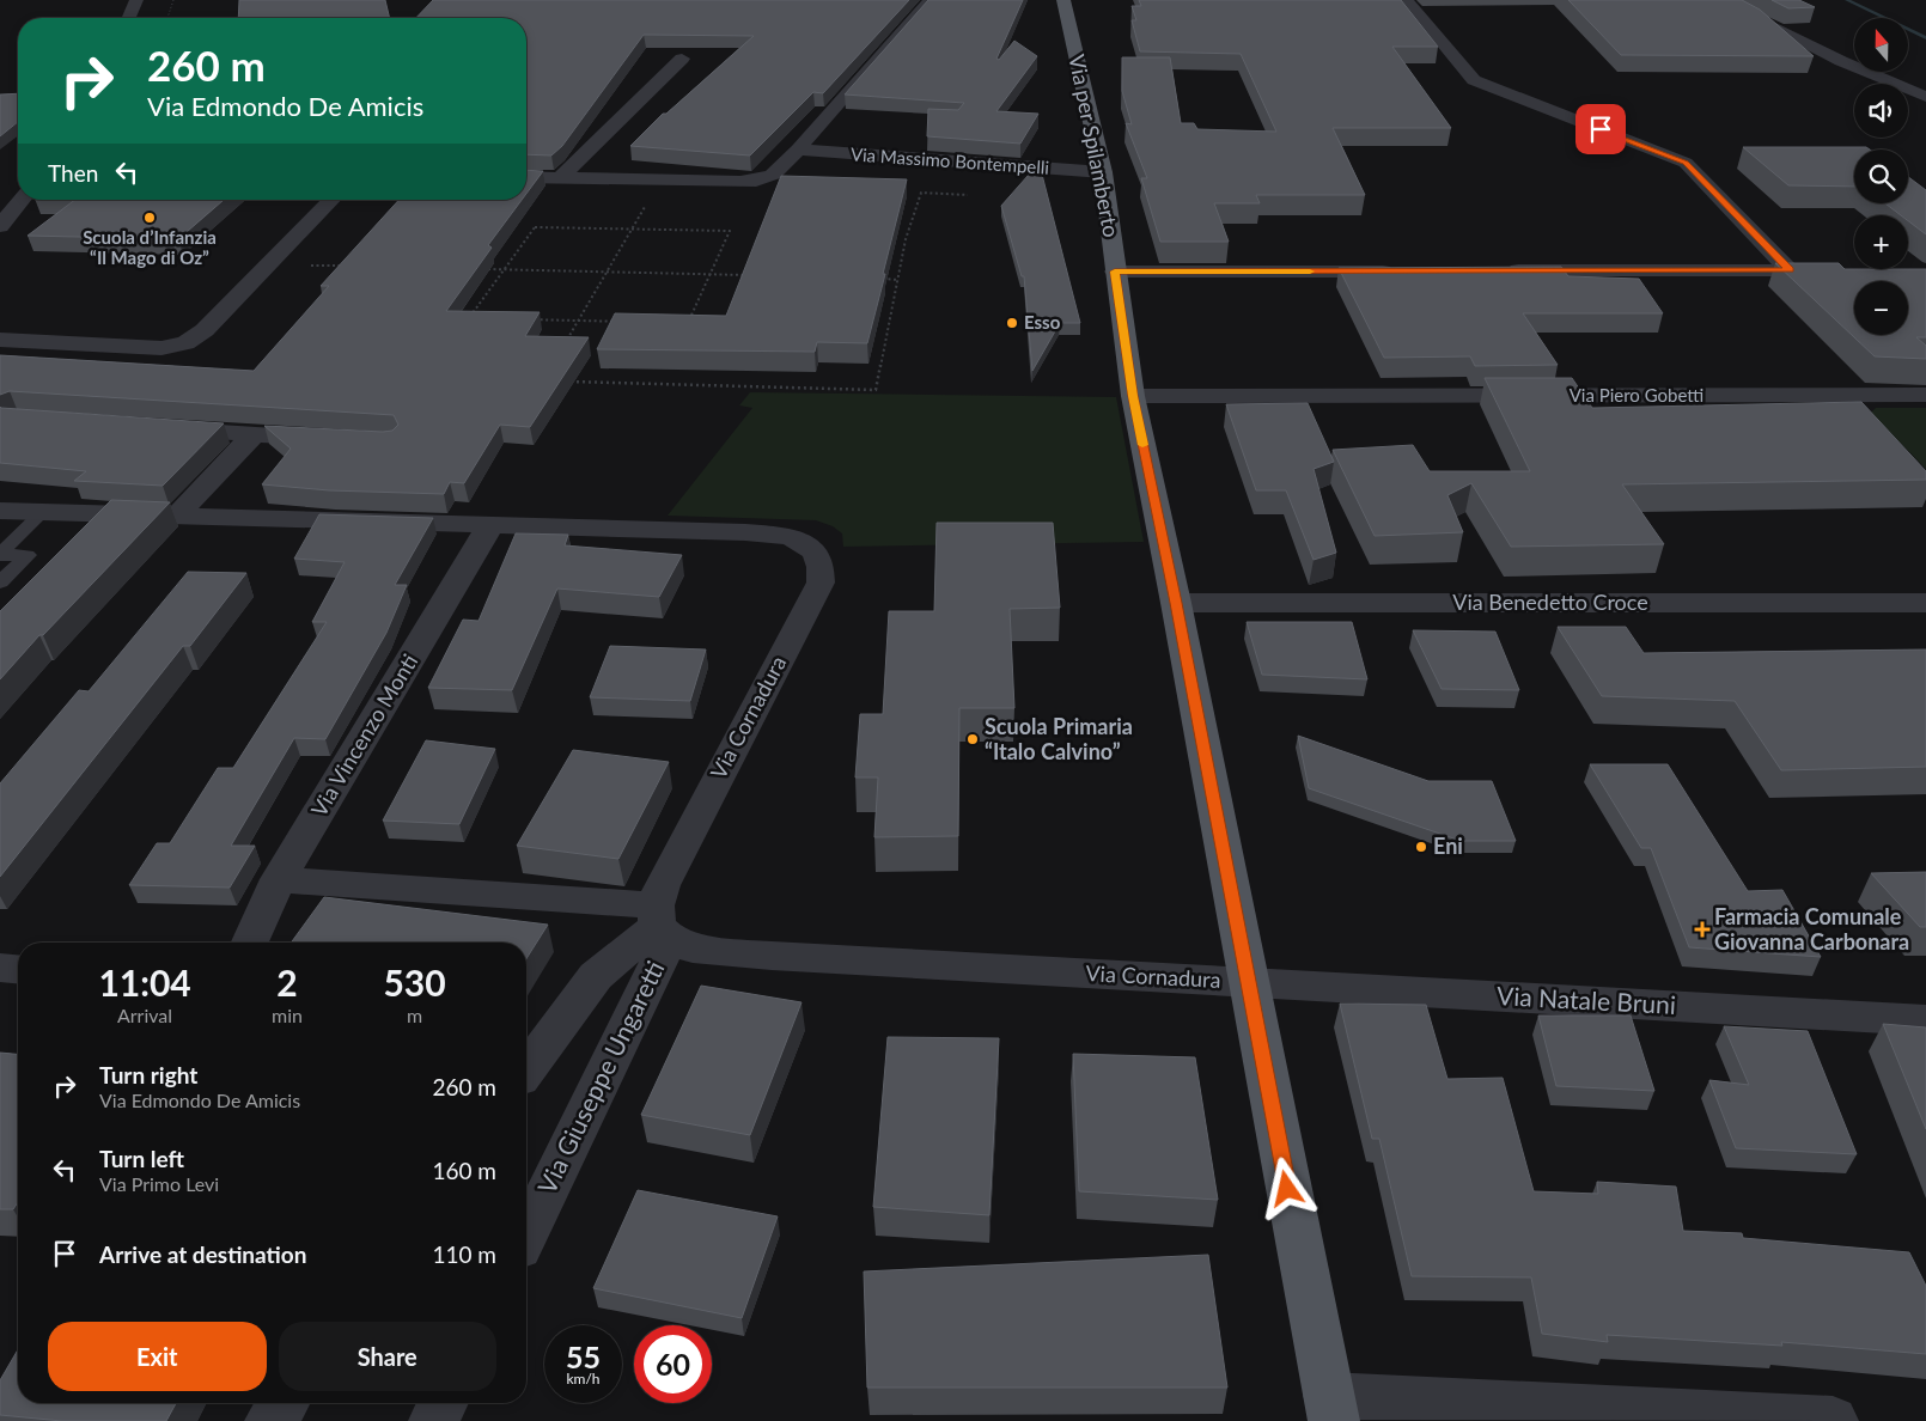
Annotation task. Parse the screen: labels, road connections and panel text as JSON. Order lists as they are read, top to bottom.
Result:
{
  "streets": {
    "main road": ["Via per Spilamberto"],
    "street": [
      "Via Massimo Bontempelli",
      "Via Piero Gobetti",
      "Via Benedetto Croce",
      "Via Cornadura",
      "Via Vincenzo Monti",
      "Via Natale Bruni",
      "Via Giuseppe Ungaretti"
    ]
  },
  "crossings": [
    ["Via per Spilamberto", "Via Massimo Bontempelli"],
    ["Via per Spilamberto", "Via Piero Gobetti"],
    ["Via per Spilamberto", "Via Benedetto Croce"],
    ["Via per Spilamberto", "Via Cornadura"],
    ["Via per Spilamberto", "Via Natale Bruni"],
    ["Via Cornadura", "Via Vincenzo Monti"],
    ["Via Cornadura", "Via Natale Bruni"],
    ["Via Cornadura", "Via Giuseppe Ungaretti"]
  ],
  "places": {
    "other": [
      "Scuola d’Infanzia “Il Mago di Oz”",
      "Esso",
      "Scuola Primaria “Italo Calvino”",
      "Eni"
    ],
    "health": ["Farmacia Comunale Giovanna Carbonara"]
  },
  "north": "top",
  "page": {
    "map_buttons": ["+", "−"],
    "turn": ["260 m", "Via Edmondo De Amicis"],
    "then": "Then",
    "eta": [
      "11:04",
      "Arrival",
      "2",
      "min",
      "530",
      "m"
    ],
    "list": [
      {
        "name": "Turn right",
        "note": "Via Edmondo De Amicis",
        "value": "260 m"
      },
      {
        "name": "Turn left",
        "note": "Via Primo Levi",
        "value": "160 m"
      },
      {
        "name": "Arrive at destination",
        "value": "110 m"
      }
    ],
    "buttons": ["Exit", "Share"],
    "speed": "55 km/h",
    "limit": "60"
  }
}
